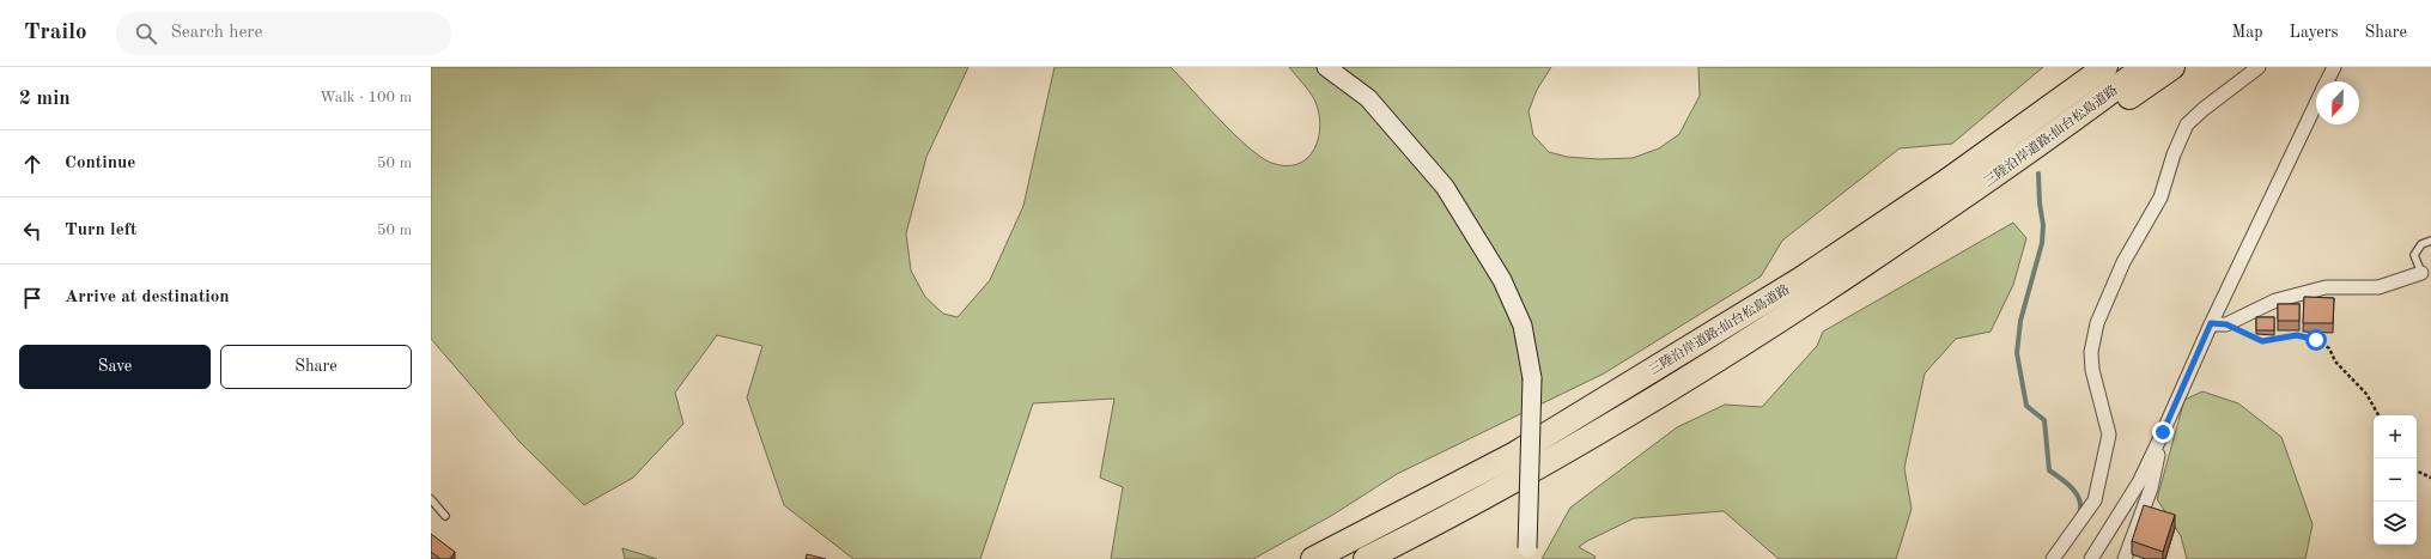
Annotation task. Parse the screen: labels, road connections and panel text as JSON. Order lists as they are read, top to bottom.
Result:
{
  "streets": {
    "highway": ["三陸沿岸道路;仙台松島道路"]
  },
  "north": "bottom",
  "page": {
    "header": "Trailo",
    "search": "Search here",
    "nav": ["Map", "Layers", "Share"],
    "heading": ["2 min", "Walk · 100 m"],
    "list": [
      ["Continue", "50 m"],
      ["Turn left", "50 m"],
      "Arrive at destination"
    ],
    "buttons": ["Save", "Share"],
    "map_buttons": ["+", "−"]
  }
}
